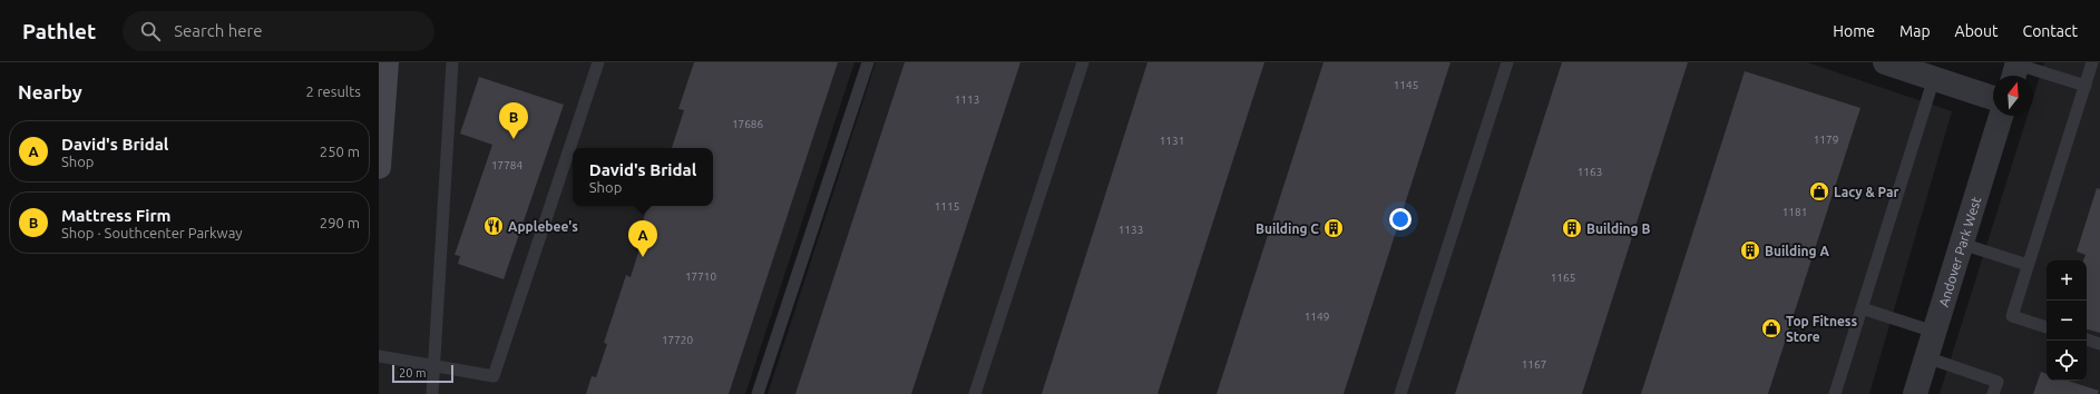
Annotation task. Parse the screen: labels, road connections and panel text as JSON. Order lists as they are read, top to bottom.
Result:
{
  "streets": {
    "street": ["Andover Park West"]
  },
  "places": {
    "shop": ["Lacy & Par", "Top Fitness Store"],
    "restaurant": ["Applebee's"],
    "building": ["Building C", "Building B", "Building A"]
  },
  "house_numbers": [
    "1145",
    "1113",
    "17686",
    "1179",
    "1131",
    "17784",
    "1163",
    "1115",
    "1181",
    "1133",
    "17710",
    "1165",
    "1149",
    "17720",
    "1167"
  ],
  "scale_bar": "20 m",
  "north": "top",
  "page": {
    "header": "Pathlet",
    "search": "Search here",
    "nav": [
      "Home",
      "Map",
      "About",
      "Contact"
    ],
    "heading": ["Nearby", "2 results"],
    "pins": ["B", "A"],
    "list": [
      {
        "mark": "A",
        "name": "David's Bridal",
        "note": "Shop",
        "value": "250 m"
      },
      {
        "mark": "B",
        "name": "Mattress Firm",
        "note": "Shop · Southcenter Parkway",
        "value": "290 m"
      }
    ],
    "popup": ["David's Bridal", "Shop"],
    "map_buttons": ["+", "−"],
    "scale": "20 m"
  }
}
